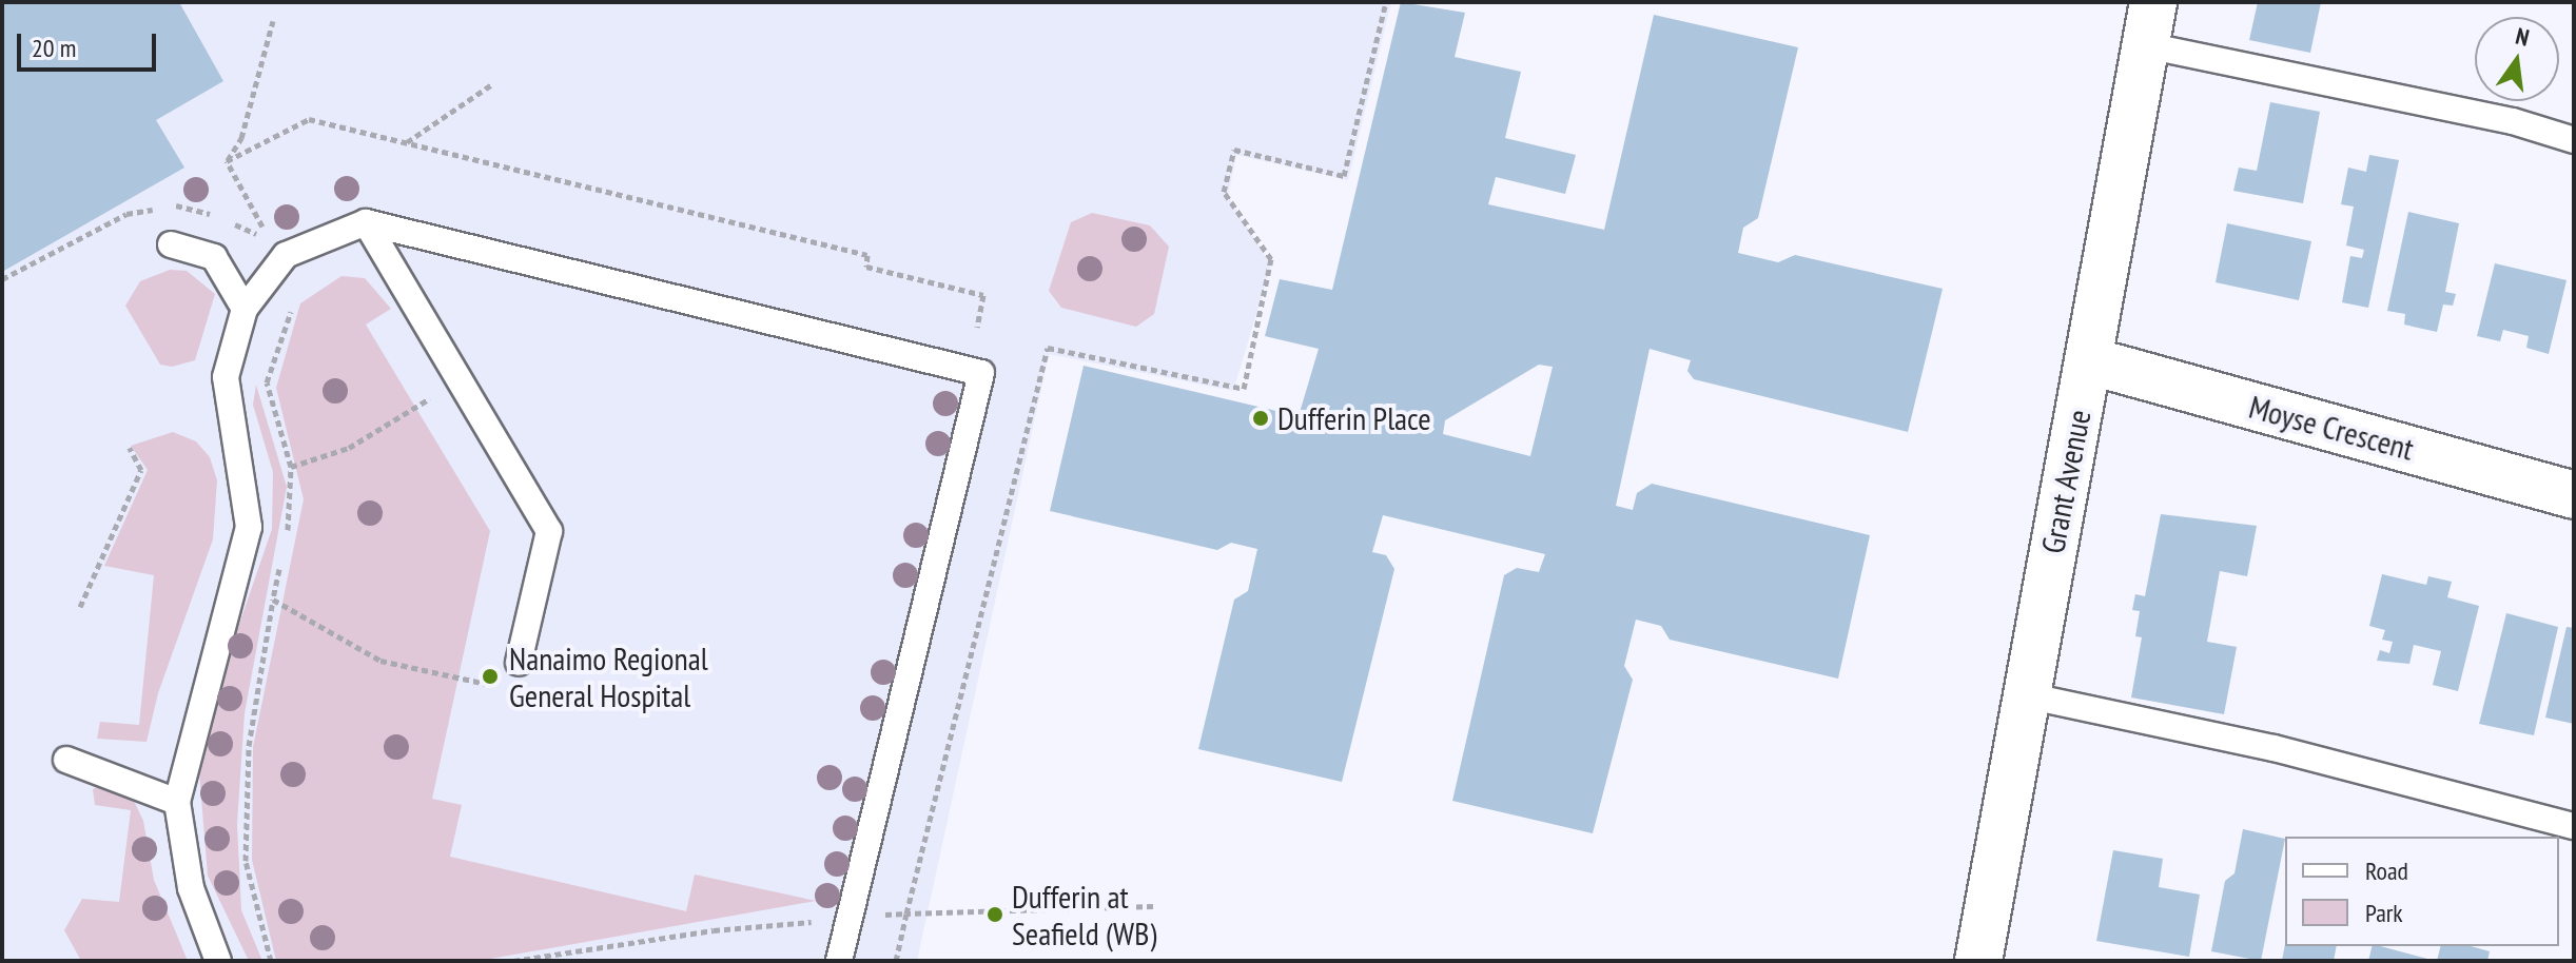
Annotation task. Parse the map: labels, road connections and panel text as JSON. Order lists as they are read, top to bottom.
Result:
{
  "streets": {
    "street": ["Moyse Crescent", "Grant Avenue"]
  },
  "crossings": [
    ["Moyse Crescent", "Grant Avenue"]
  ],
  "places": ["Dufferin Place", "Nanaimo Regional General Hospital", "Dufferin at Seafield (WB)"],
  "legend": ["Road", "Park"],
  "scale_bar": "20 m",
  "north": "top"
}
